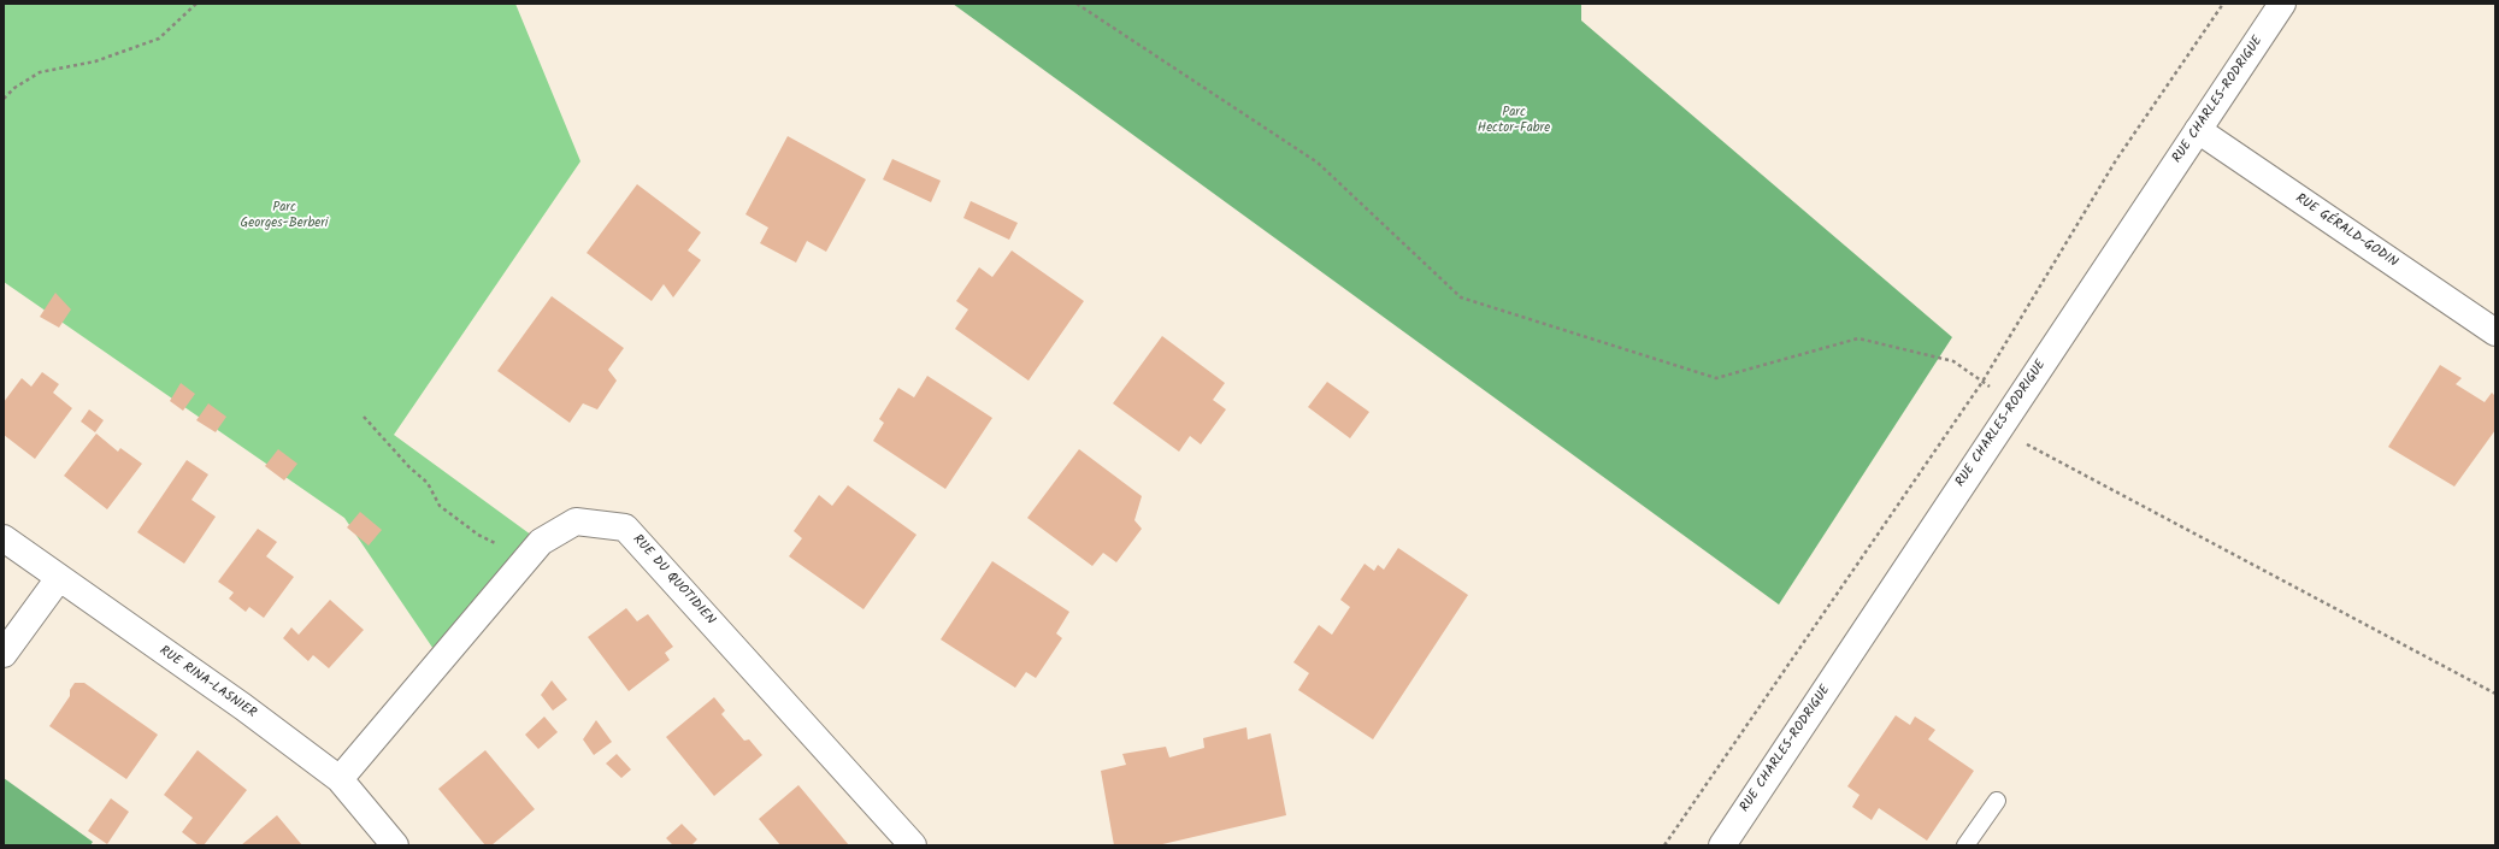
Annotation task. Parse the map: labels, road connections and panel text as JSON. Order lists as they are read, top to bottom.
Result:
{
  "streets": {
    "street": [
      "RUE CHARLES-RODRIGUE",
      "RUE GÉRALD-GODIN",
      "RUE DU QUOTIDIEN",
      "RUE RINA-LASNIER"
    ]
  },
  "crossings": [
    ["RUE CHARLES-RODRIGUE", "RUE GÉRALD-GODIN"],
    ["RUE DU QUOTIDIEN", "RUE RINA-LASNIER"]
  ],
  "parks": ["Parc Hector-Fabre", "Parc Georges-Berberi"]
}
